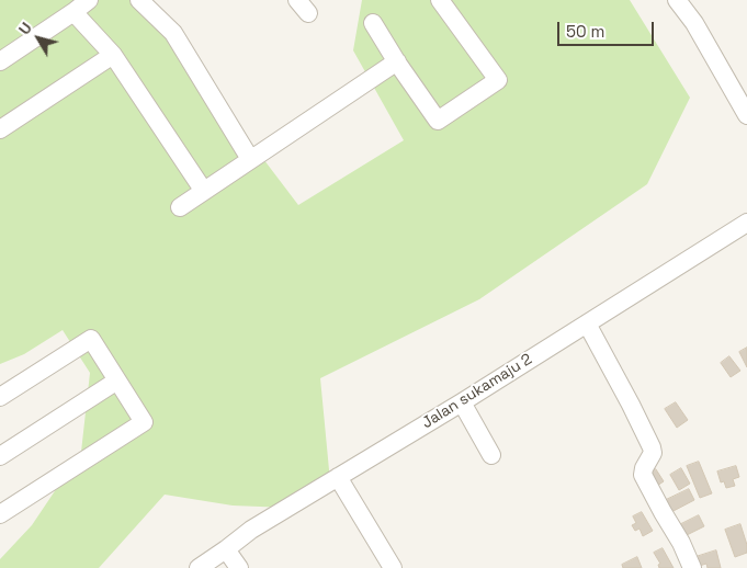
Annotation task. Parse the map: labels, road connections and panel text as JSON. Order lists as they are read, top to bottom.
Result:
{
  "streets": {
    "street": ["Jalan sukamaju 2"]
  },
  "scale_bar": "50 m",
  "north": "top left"
}
